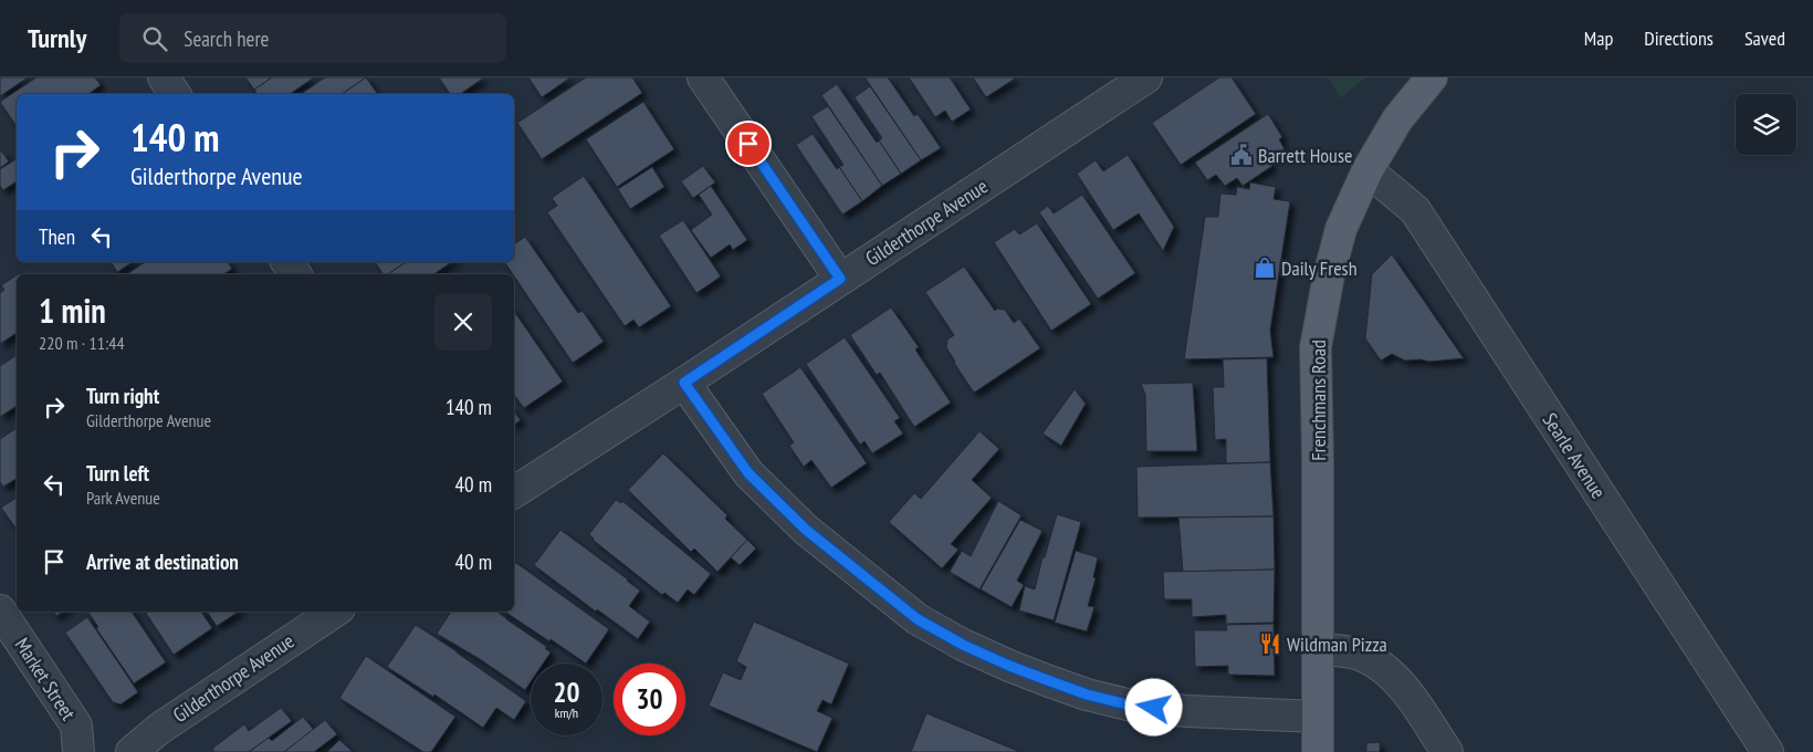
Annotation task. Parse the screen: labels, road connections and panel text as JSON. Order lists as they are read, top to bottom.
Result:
{
  "streets": {
    "main road": ["Frenchmans Road"],
    "street": ["Gilderthorpe Avenue", "Searle Avenue", "Market Street"]
  },
  "crossings": [
    ["Frenchmans Road", "Searle Avenue"]
  ],
  "places": {
    "public building": ["Barrett House"],
    "shop": ["Daily Fresh"],
    "restaurant": ["Wildman Pizza"]
  },
  "page": {
    "header": "Turnly",
    "search": "Search here",
    "nav": ["Map", "Directions", "Saved"],
    "turn": ["140 m", "Gilderthorpe Avenue"],
    "then": "Then",
    "heading": ["1 min", "220 m · 11:44"],
    "list": [
      {
        "name": "Turn right",
        "note": "Gilderthorpe Avenue",
        "value": "140 m"
      },
      {
        "name": "Turn left",
        "note": "Park Avenue",
        "value": "40 m"
      },
      {
        "name": "Arrive at destination",
        "value": "40 m"
      }
    ],
    "speed": "20 km/h",
    "limit": "30"
  }
}
